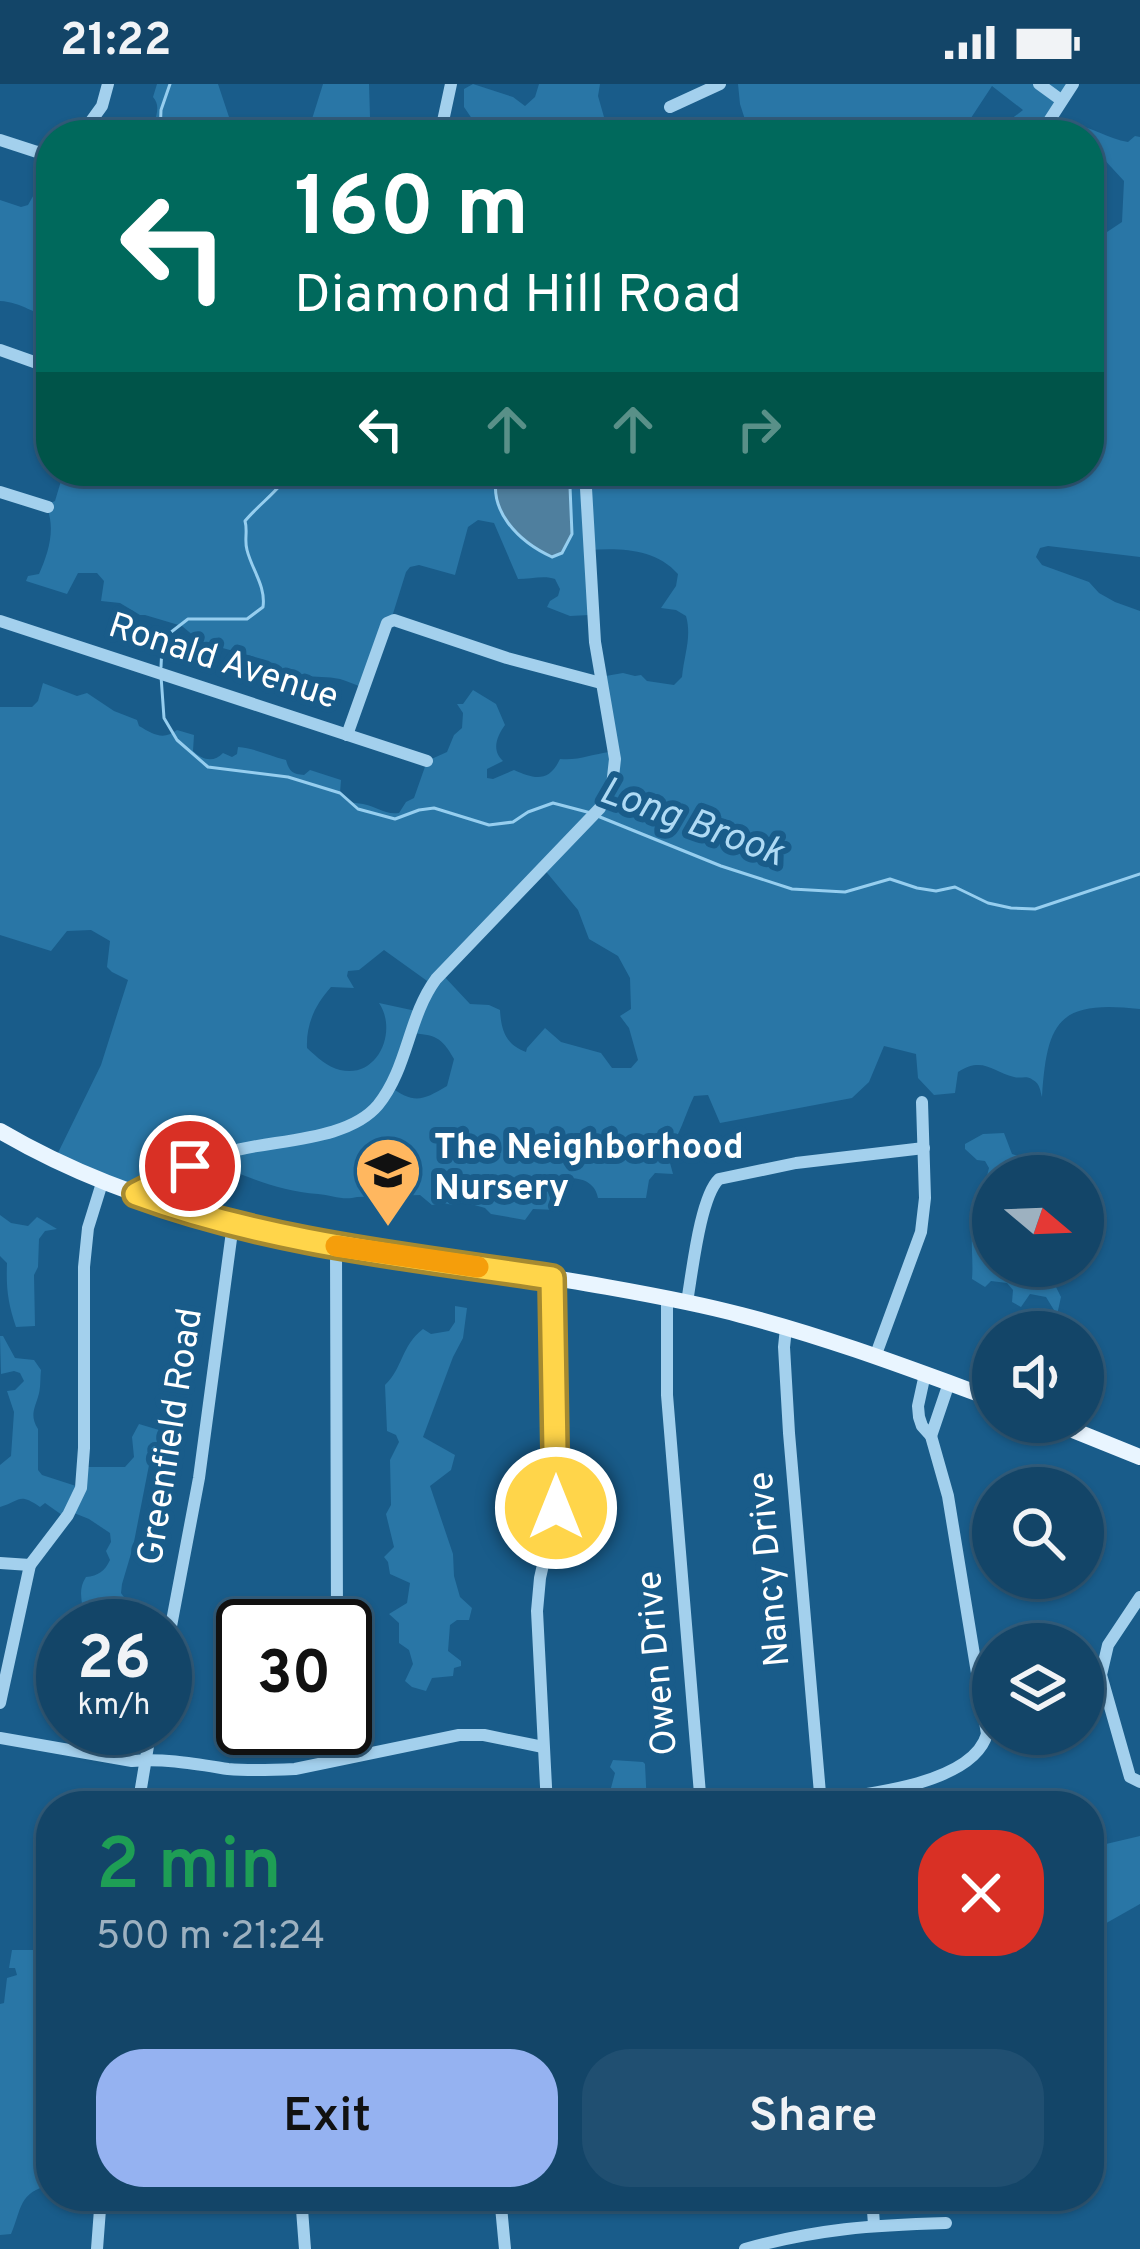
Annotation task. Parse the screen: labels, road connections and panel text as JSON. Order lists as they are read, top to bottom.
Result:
{
  "streets": {
    "street": [
      "Ronald Avenue",
      "Greenfield Road",
      "Nancy Drive",
      "Owen Drive"
    ]
  },
  "water": ["Long Brook"],
  "places": {
    "school or university": ["The Neighborhood Nursery"]
  },
  "north": "right",
  "page": {
    "status": "21:22",
    "turn": ["160 m", "Diamond Hill Road"],
    "speed": "26 km/h",
    "limit": "30",
    "heading": ["2 min", "500 m · 21:24"],
    "buttons": ["Exit", "Share"]
  }
}
